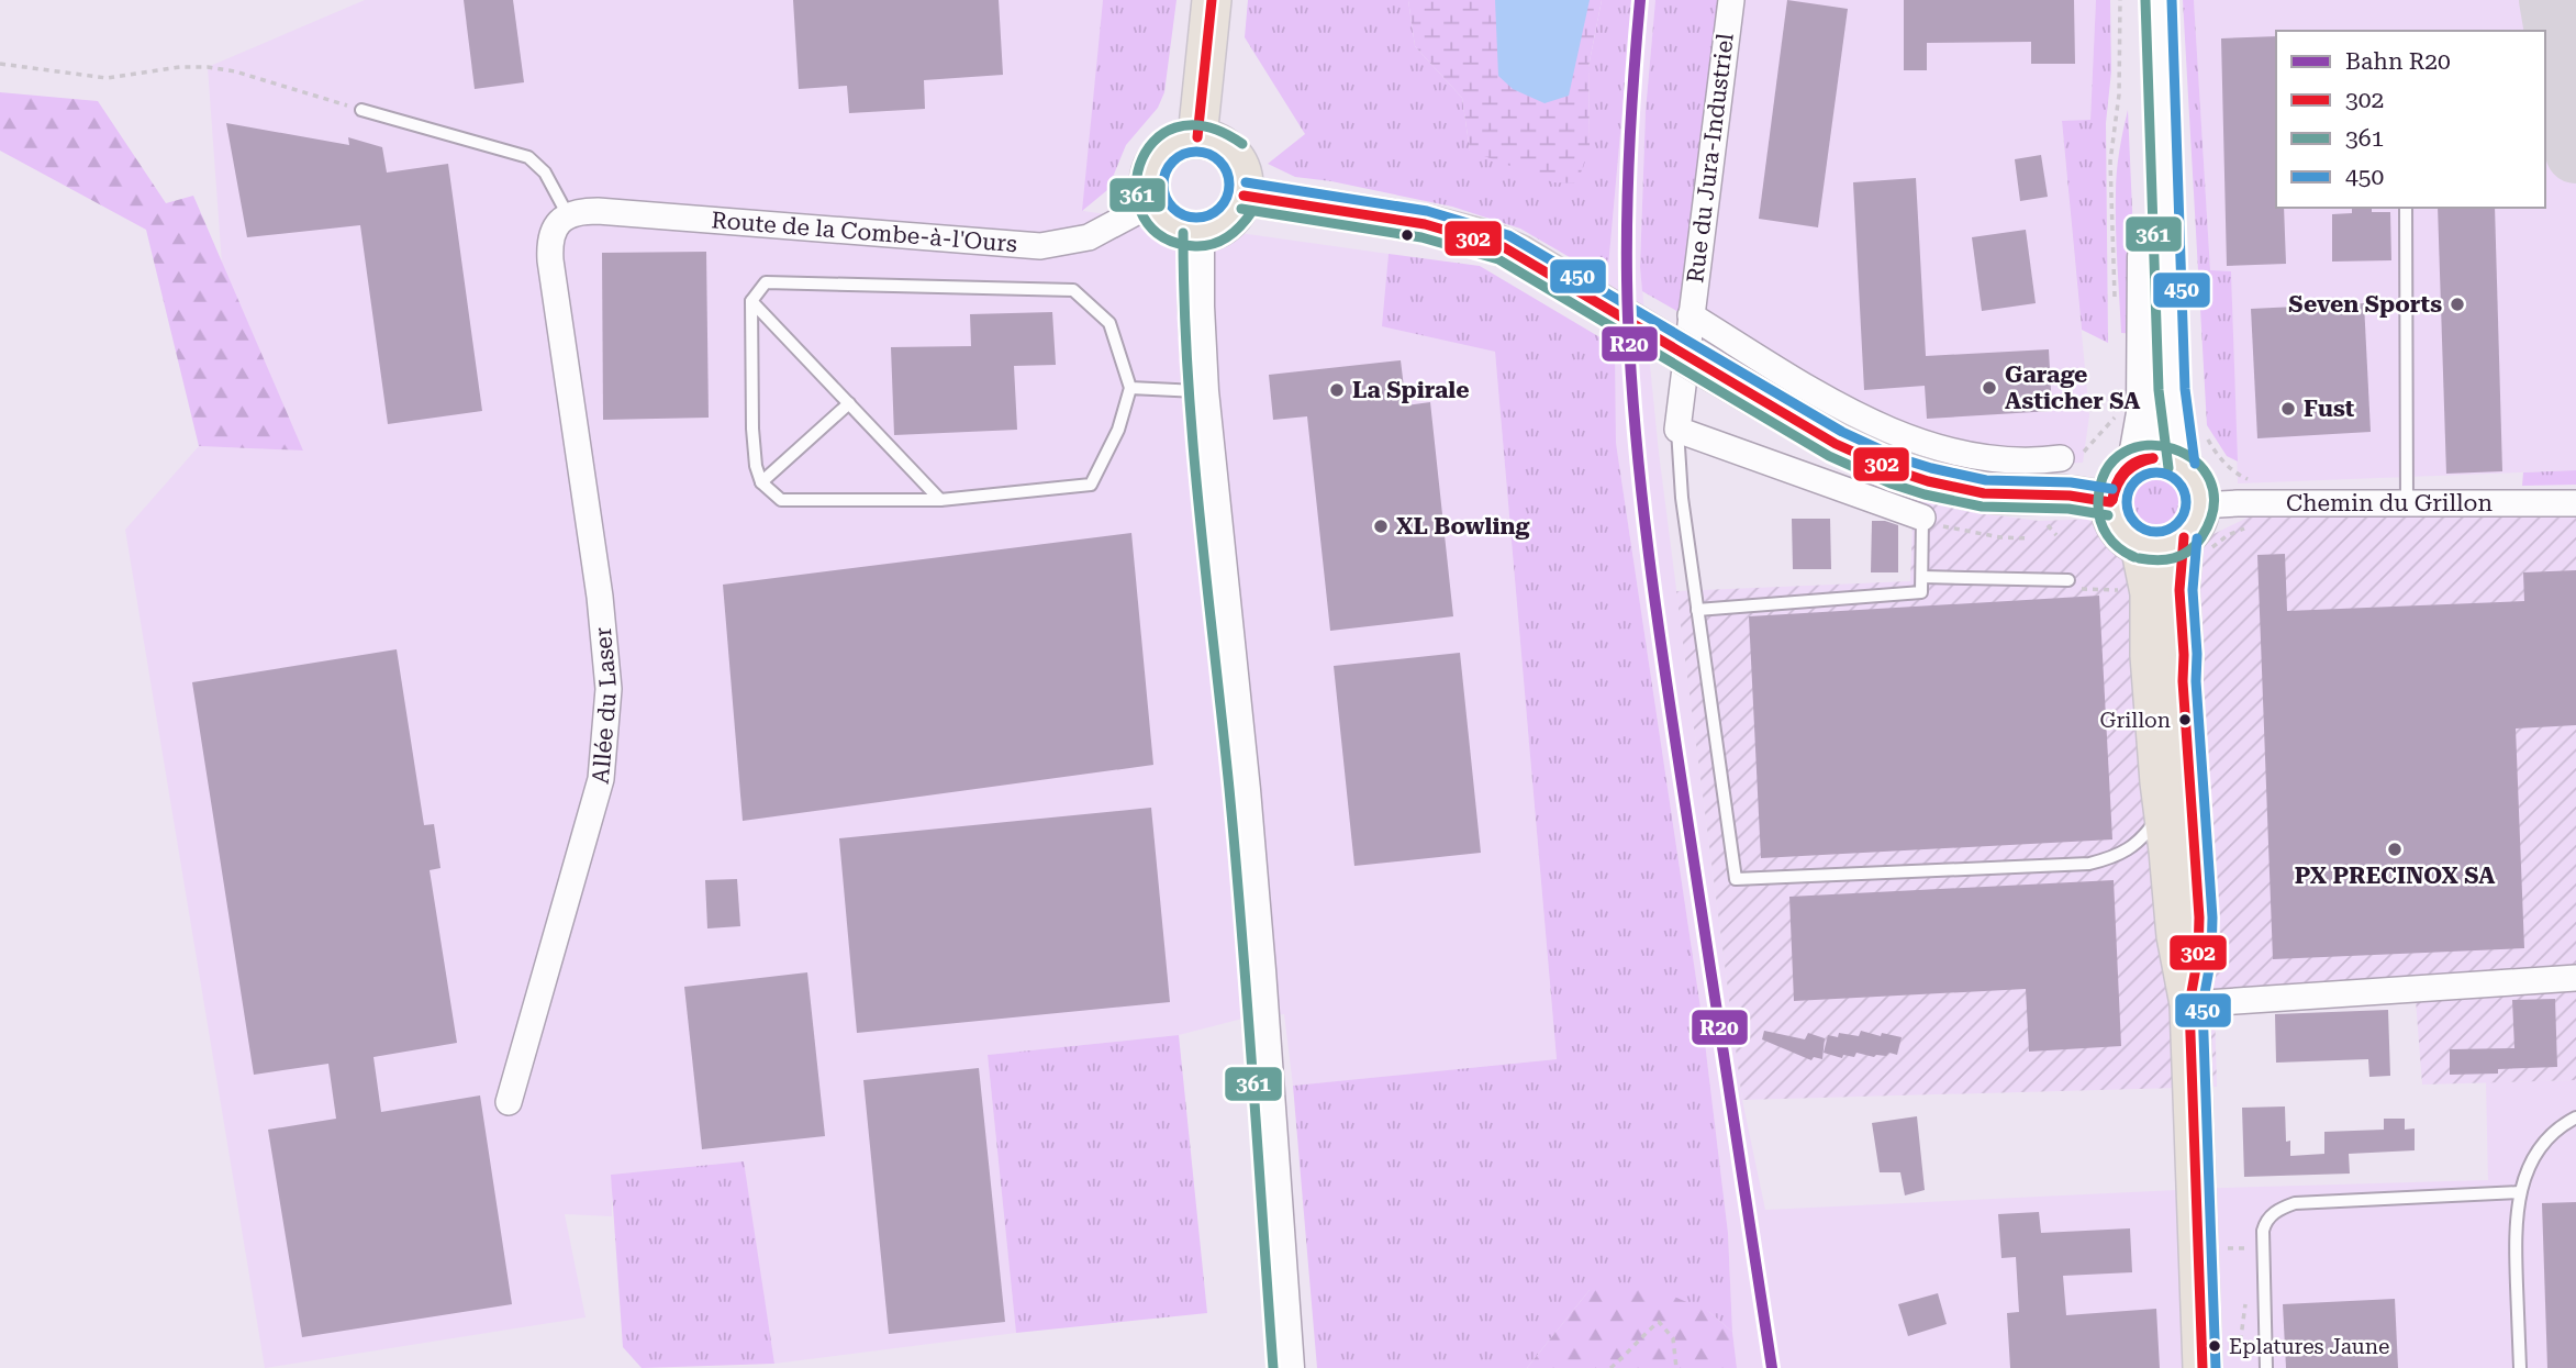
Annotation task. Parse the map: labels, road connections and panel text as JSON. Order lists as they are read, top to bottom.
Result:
{
  "streets": {
    "street": [
      "Rue du Jura-Industriel",
      "Route de la Combe-à-l'Ours",
      "Chemin du Grillon",
      "Allée du Laser"
    ]
  },
  "crossings": [
    ["Route de la Combe-à-l'Ours", "Allée du Laser"]
  ],
  "places": [
    "Seven Sports",
    "Garage Asticher SA",
    "La Spirale",
    "Fust",
    "XL Bowling",
    "Grillon",
    "PX PRECINOX SA",
    "Eplatures Jaune"
  ],
  "lines": [
    "rail line R20",
    "transit line 302",
    "transit line 361",
    "transit line 450"
  ],
  "legend": [
    "Bahn R20",
    "302",
    "361",
    "450"
  ]
}
